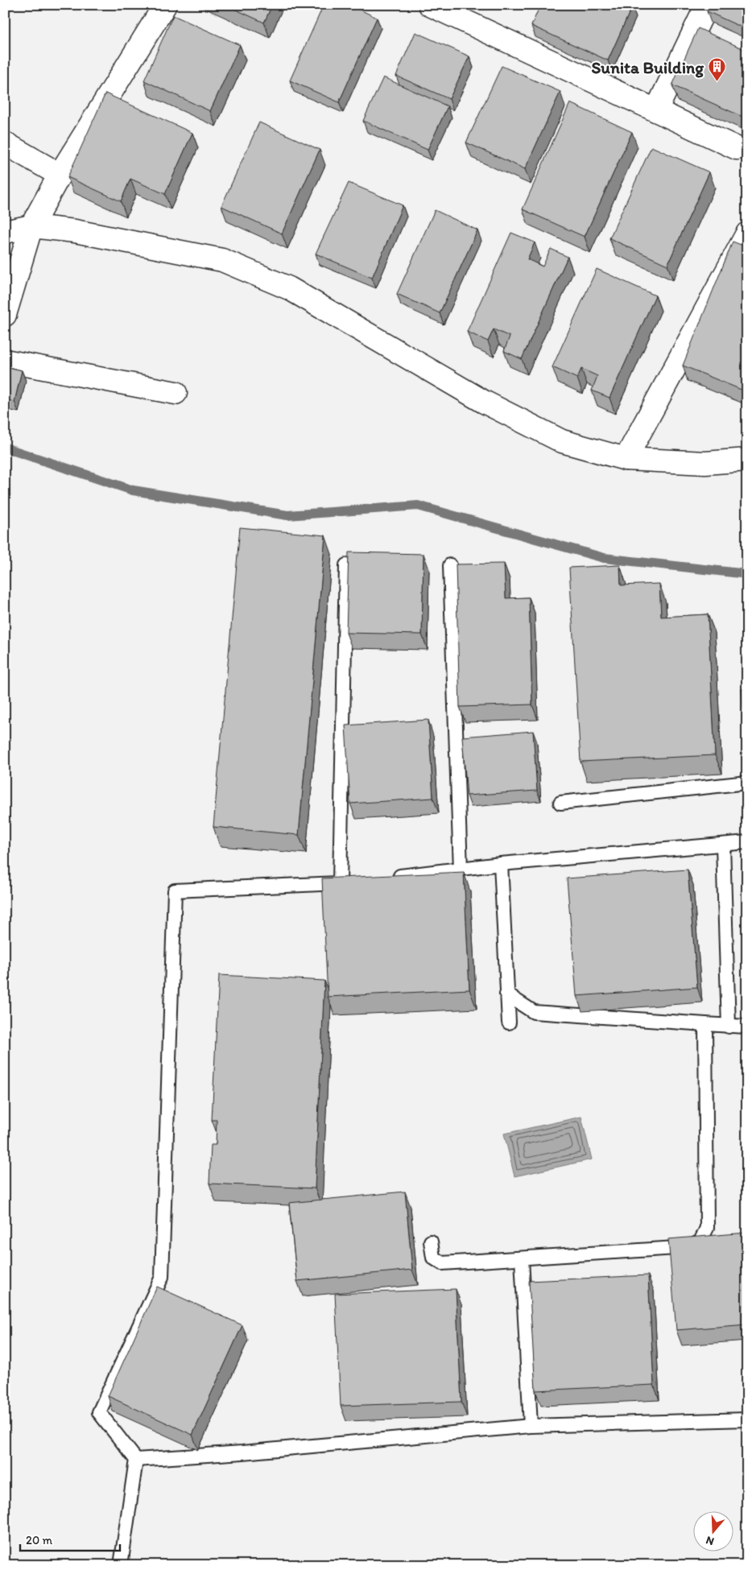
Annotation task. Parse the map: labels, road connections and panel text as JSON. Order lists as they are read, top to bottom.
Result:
{
  "places": {
    "building": ["Sunita Building"]
  },
  "scale_bar": "20 m",
  "north": "bottom"
}
